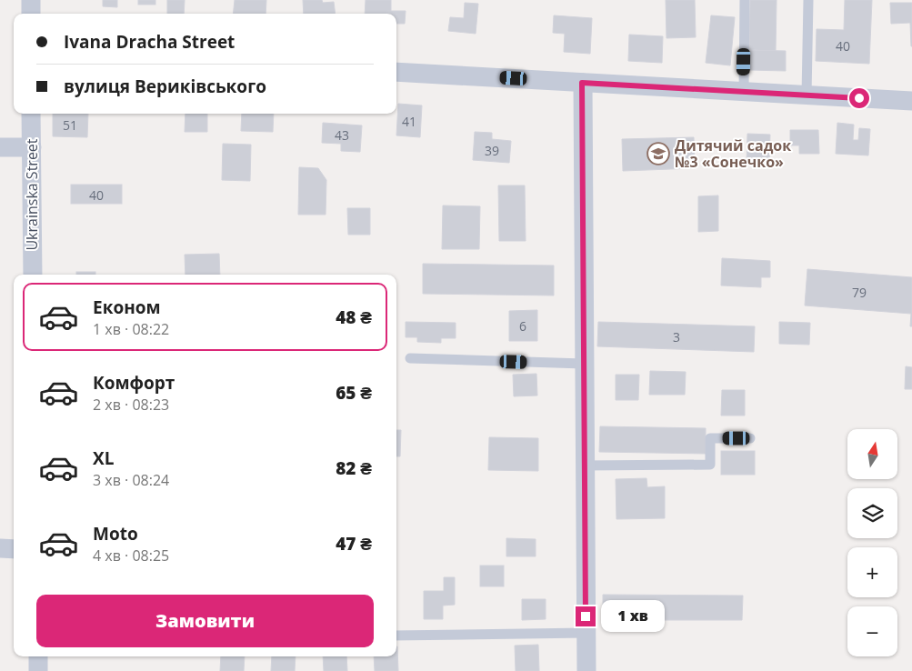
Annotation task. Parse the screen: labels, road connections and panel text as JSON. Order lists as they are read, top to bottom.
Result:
{
  "streets": {
    "street": ["Ukrainska Street"]
  },
  "places": {
    "school or university": ["Дитячий садок №3 «Сонечко»"]
  },
  "house_numbers": [
    "40",
    "41",
    "51",
    "43",
    "39",
    "40",
    "79",
    "6",
    "3"
  ],
  "north": "top",
  "page": {
    "banner": ["Ivana Dracha Street", "вулиця Вериківського"],
    "list": [
      {
        "name": "Економ",
        "note": "1 хв · 08:22",
        "value": "48 ₴"
      },
      {
        "name": "Комфорт",
        "note": "2 хв · 08:23",
        "value": "65 ₴"
      },
      {
        "name": "XL",
        "note": "3 хв · 08:24",
        "value": "82 ₴"
      },
      {
        "name": "Moto",
        "note": "4 хв · 08:25",
        "value": "47 ₴"
      }
    ],
    "map_buttons": ["+", "−"],
    "buttons": "Замовити",
    "bubble": "1 хв"
  }
}
